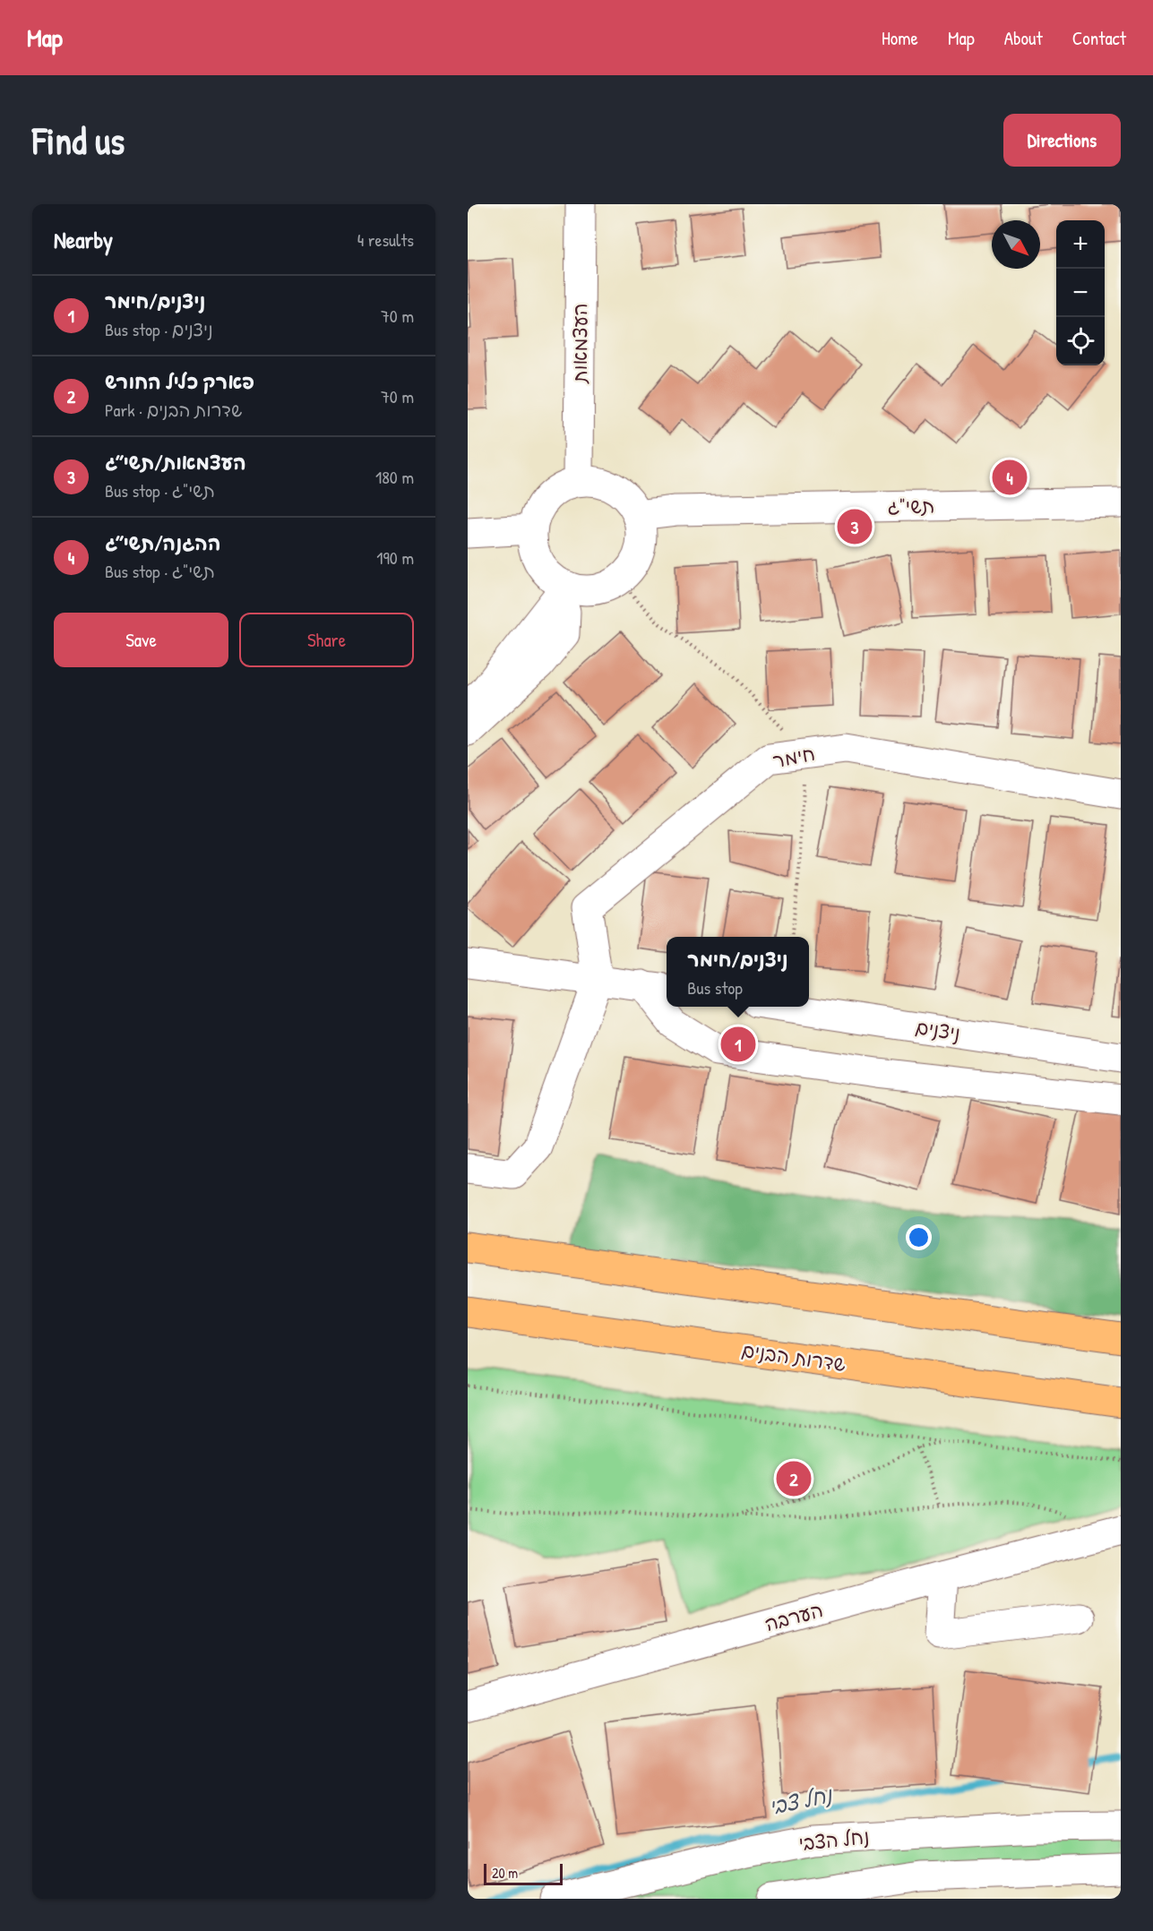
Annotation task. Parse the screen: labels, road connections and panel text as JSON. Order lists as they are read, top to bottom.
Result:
{
  "streets": {
    "main road": ["שדרות הבנים"],
    "street": [
      "העצמאות",
      "תשי\"ג",
      "חימר",
      "ניצנים",
      "הערבה",
      "נחל הצבי"
    ]
  },
  "crossings": [
    ["העצמאות", "תשי\"ג"]
  ],
  "water": ["נחל צבי"],
  "scale_bar": "20 m",
  "north": "bottom right",
  "page": {
    "header": "Map",
    "nav": [
      "Home",
      "Map",
      "About",
      "Contact"
    ],
    "buttons": [
      "Directions",
      ["Save", "Share"]
    ],
    "title": "Find us",
    "heading": ["Nearby", "4 results"],
    "map_buttons": ["+", "−"],
    "list": [
      {
        "mark": "1",
        "name": "ניצנים/חימר",
        "note": "Bus stop · ניצנים",
        "value": "70 m"
      },
      {
        "mark": "2",
        "name": "פארק כליל החורש",
        "note": "Park · שדרות הבנים",
        "value": "70 m"
      },
      {
        "mark": "3",
        "name": "העצמאות/תשי״ג",
        "note": "Bus stop · תשי\"ג",
        "value": "180 m"
      },
      {
        "mark": "4",
        "name": "ההגנה/תשי״ג",
        "note": "Bus stop · תשי\"ג",
        "value": "190 m"
      }
    ],
    "pins": [
      "4",
      "3",
      "1",
      "2"
    ],
    "popup": ["ניצנים/חימר", "Bus stop"],
    "scale": "20 m"
  }
}
